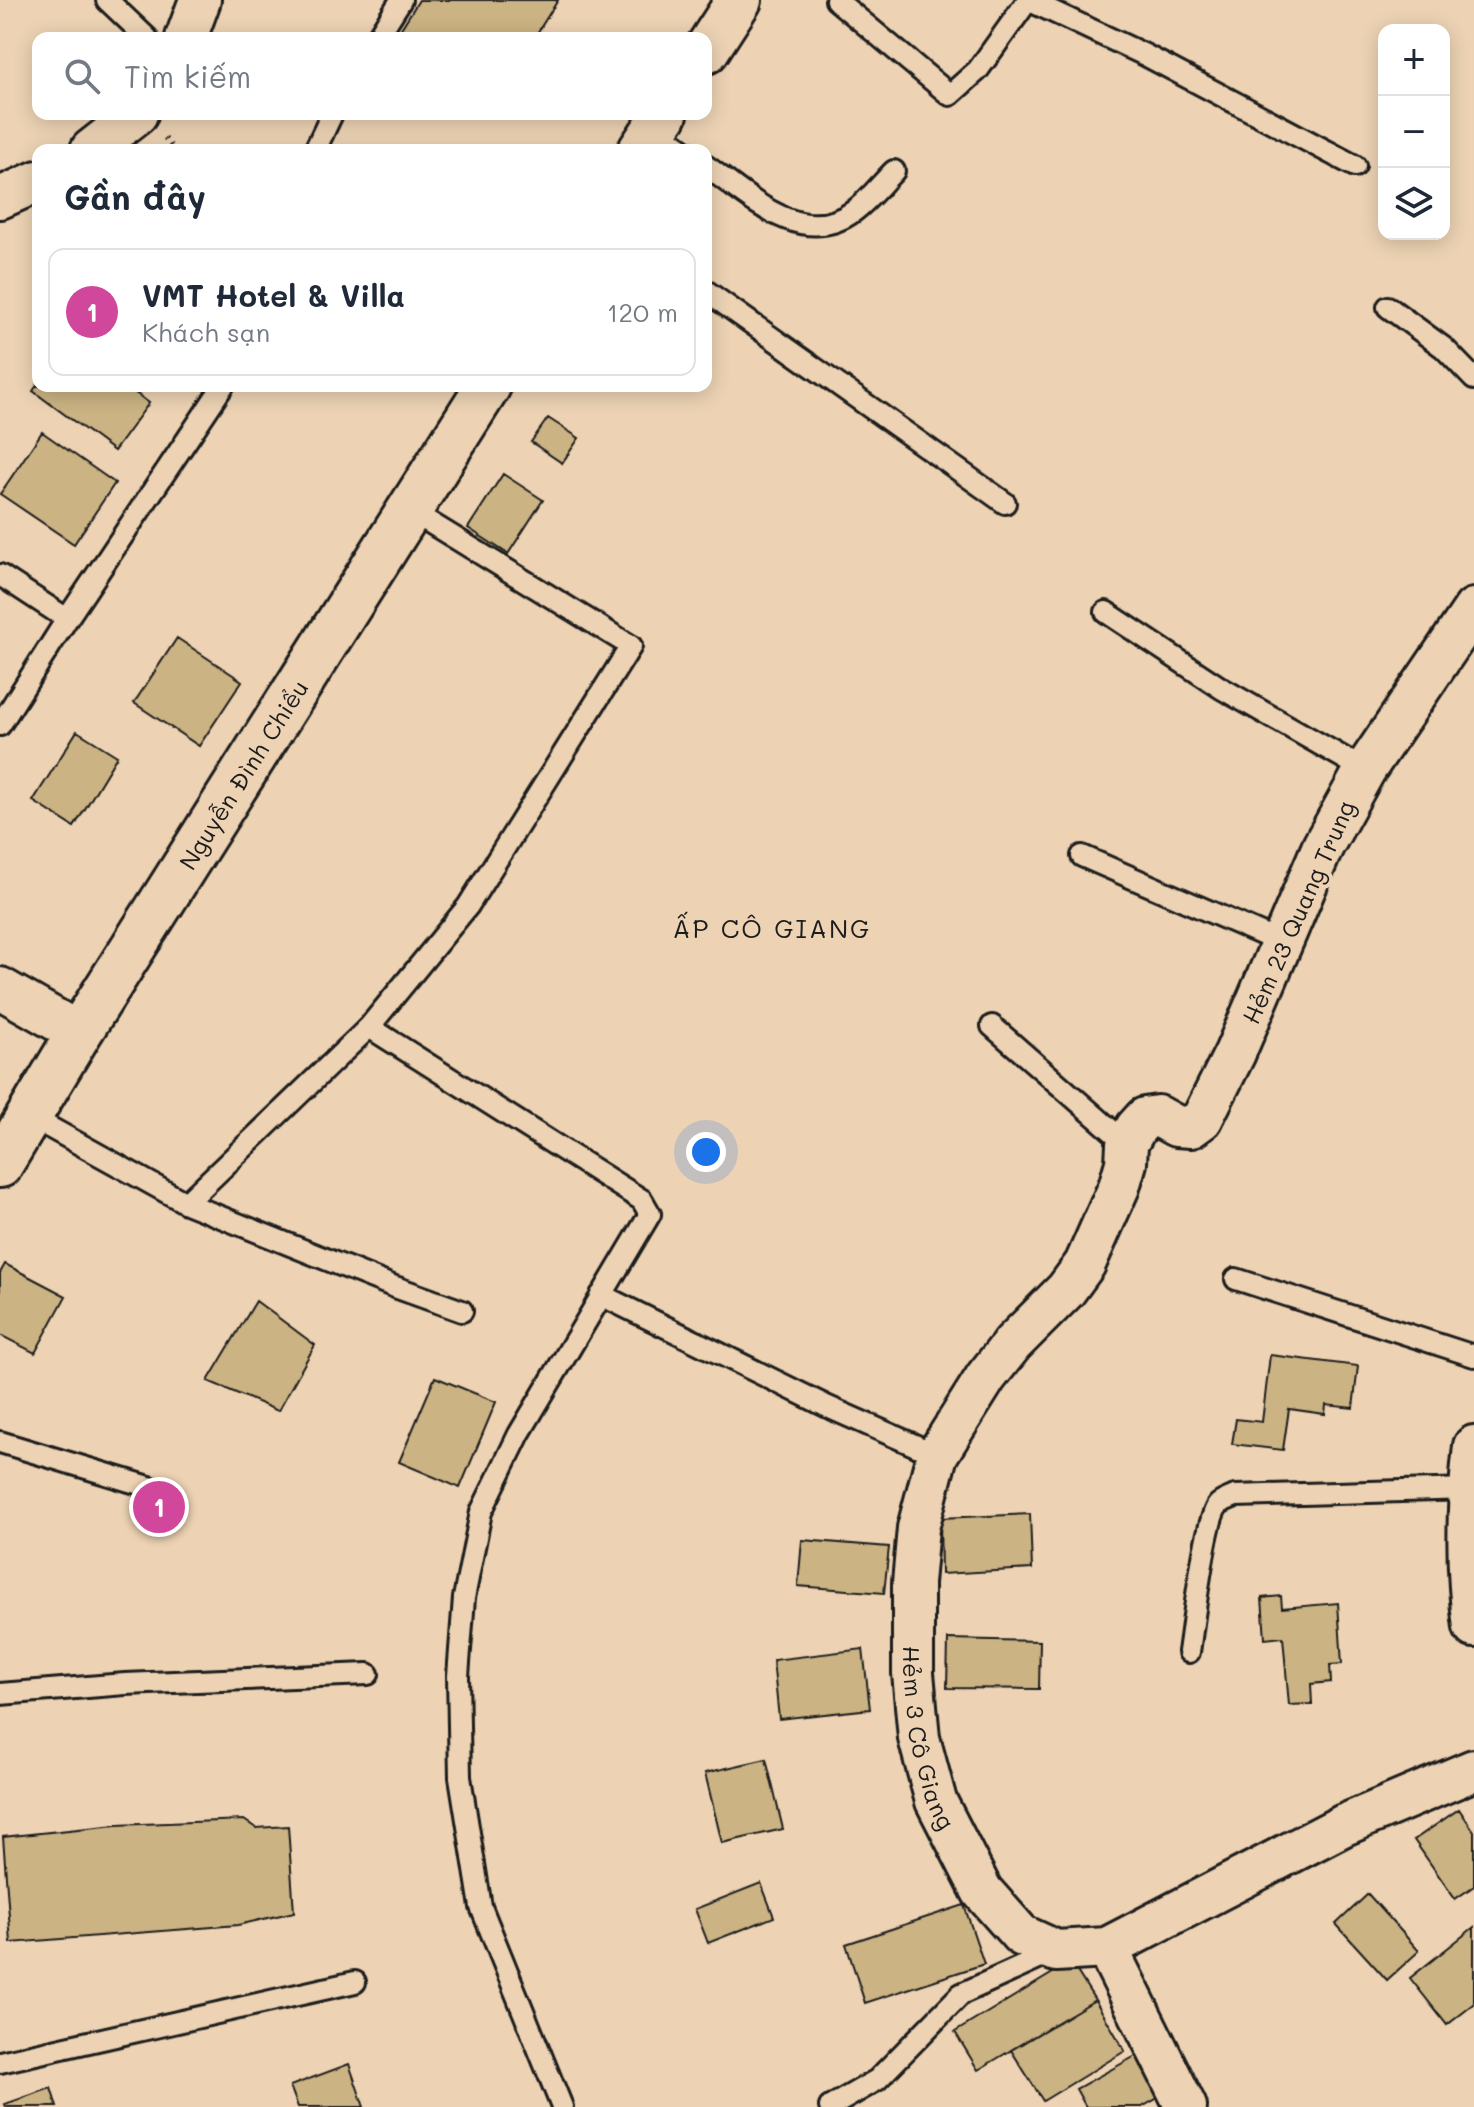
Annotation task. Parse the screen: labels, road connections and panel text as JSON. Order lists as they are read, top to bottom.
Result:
{
  "streets": {
    "main road": ["Nguyễn Đình Chiểu"],
    "street": ["Hẻm 23 Quang Trung", "Hẻm 3 Cô Giang"]
  },
  "crossings": [
    ["Hẻm 23 Quang Trung", "Hẻm 3 Cô Giang"]
  ],
  "districts": ["ẤP CÔ GIANG"],
  "page": {
    "map_buttons": ["+", "−"],
    "search": "Tìm kiếm",
    "heading": "Gần đây",
    "list": [
      {
        "mark": "1",
        "name": "VMT Hotel & Villa",
        "note": "Khách sạn",
        "value": "120 m"
      }
    ],
    "pins": "1"
  }
}
